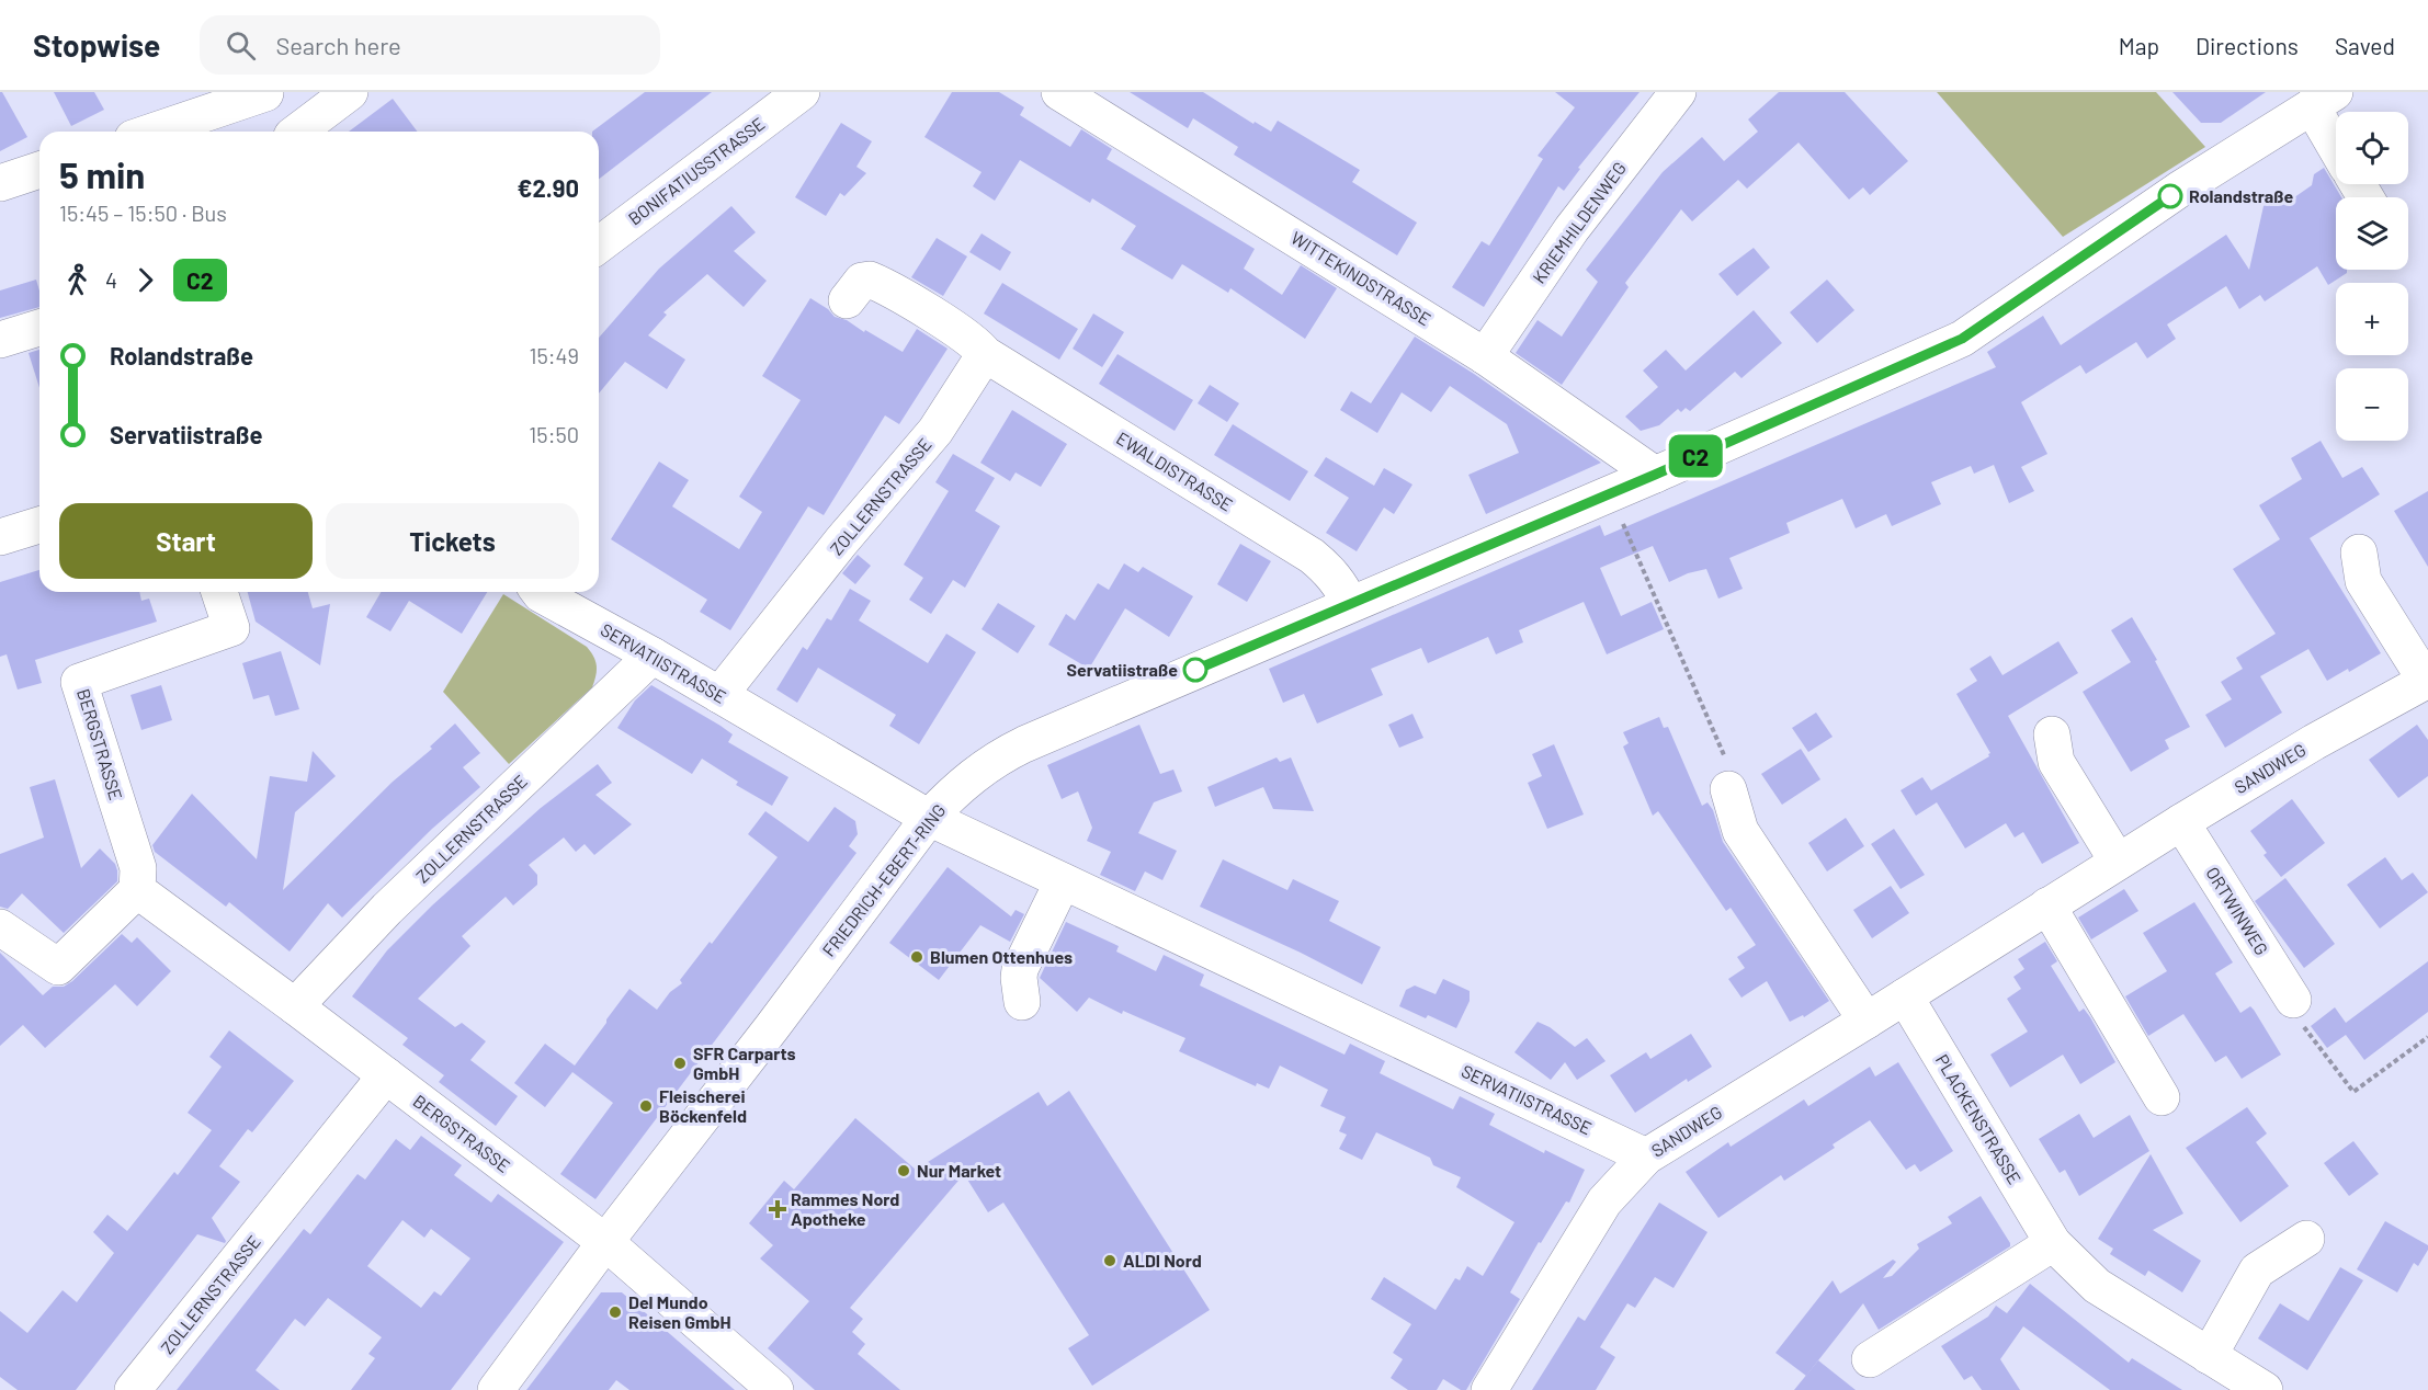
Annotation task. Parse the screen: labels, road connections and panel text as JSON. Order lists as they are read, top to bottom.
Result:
{
  "streets": {
    "street": [
      "BONIFATIUSSTRASSE",
      "KRIEMHILDENWEG",
      "WITTEKINDSTRASSE",
      "EWALDISTRASSE",
      "ZOLLERNSTRASSE",
      "SERVATIISTRASSE",
      "BERGSTRASSE",
      "SANDWEG",
      "FRIEDRICH-EBERT-RING",
      "ORTWINWEG",
      "PLACKENSTRASSE"
    ]
  },
  "crossings": [
    ["KRIEMHILDENWEG", "WITTEKINDSTRASSE"],
    ["WITTEKINDSTRASSE", "FRIEDRICH-EBERT-RING"],
    ["EWALDISTRASSE", "ZOLLERNSTRASSE"],
    ["EWALDISTRASSE", "FRIEDRICH-EBERT-RING"],
    ["ZOLLERNSTRASSE", "SERVATIISTRASSE"],
    ["ZOLLERNSTRASSE", "BERGSTRASSE"],
    ["SERVATIISTRASSE", "SANDWEG"],
    ["SERVATIISTRASSE", "FRIEDRICH-EBERT-RING"],
    ["BERGSTRASSE", "FRIEDRICH-EBERT-RING"],
    ["SANDWEG", "ORTWINWEG"],
    ["SANDWEG", "PLACKENSTRASSE"]
  ],
  "places": {
    "other": [
      "Rolandstraße",
      "Servatiistraße",
      "Blumen Ottenhues",
      "SFR Carparts GmbH",
      "Fleischerei Böckenfeld",
      "Nur Market",
      "ALDI Nord",
      "Del Mundo Reisen GmbH"
    ],
    "health": ["Rammes Nord Apotheke"]
  },
  "lines": ["bus line C2"],
  "page": {
    "header": "Stopwise",
    "search": "Search here",
    "nav": ["Map", "Directions", "Saved"],
    "on_map": "C2",
    "map_buttons": ["+", "−"],
    "heading": ["5 min", "15:45 – 15:50 · Bus", "€2.90"],
    "legs": ["4", "C2"],
    "list": [
      {
        "name": "Rolandstraße",
        "value": "15:49"
      },
      {
        "name": "Servatiistraße",
        "value": "15:50"
      }
    ],
    "buttons": ["Start", "Tickets"]
  }
}
